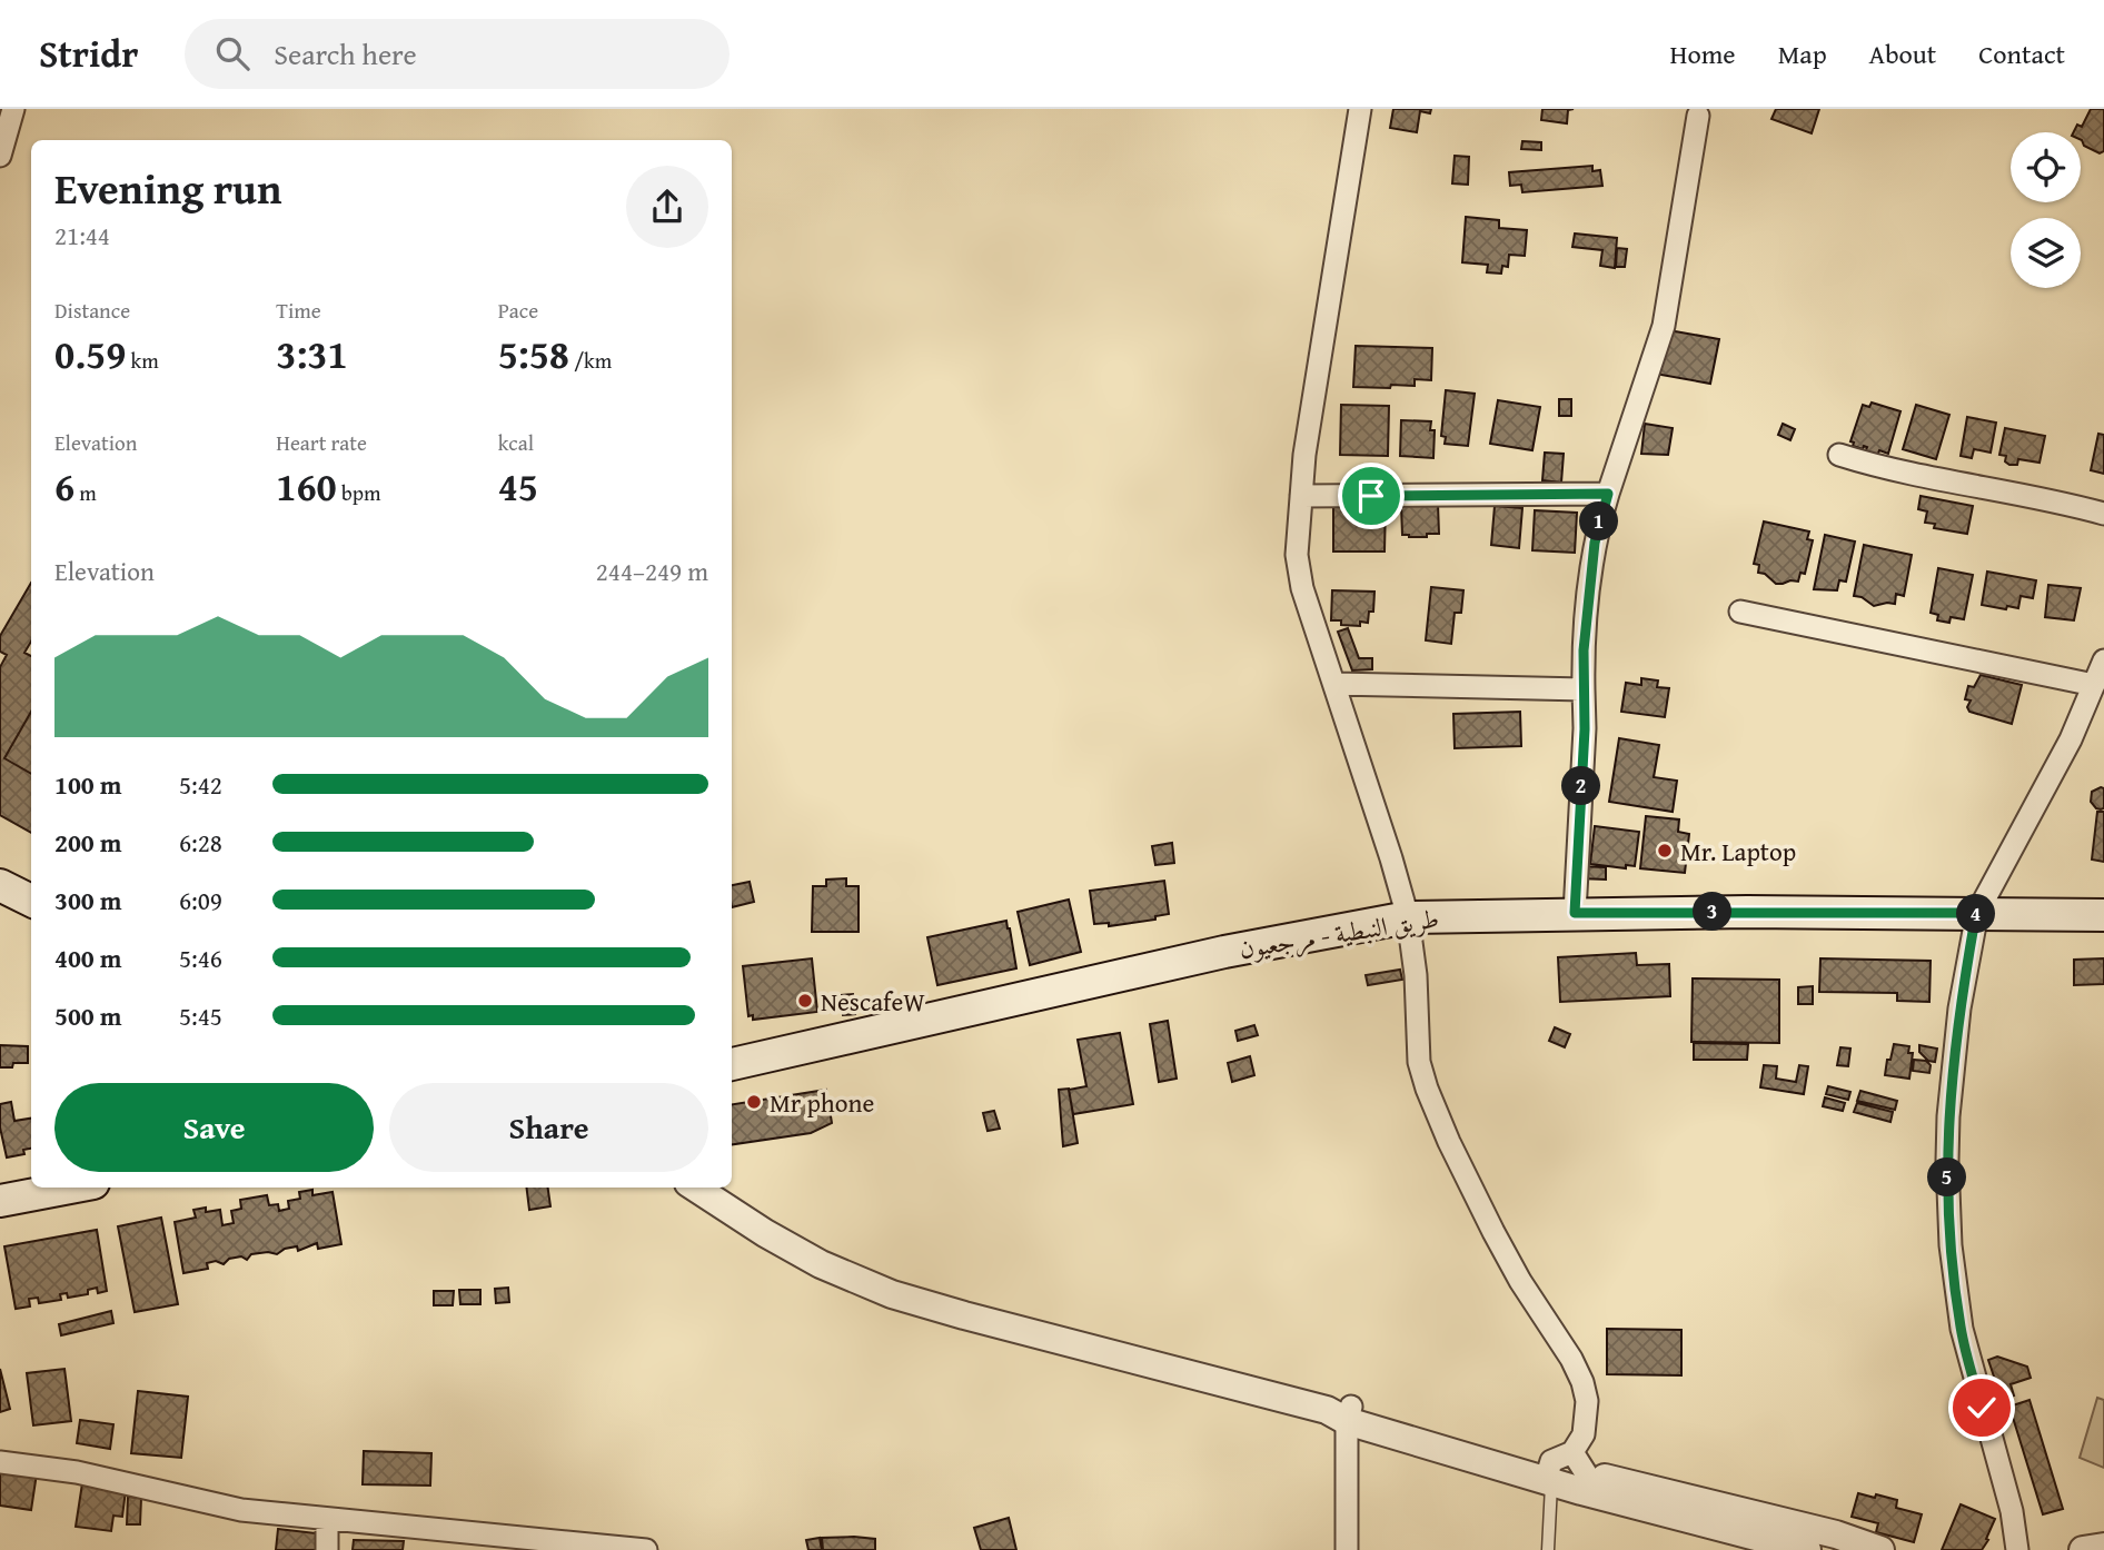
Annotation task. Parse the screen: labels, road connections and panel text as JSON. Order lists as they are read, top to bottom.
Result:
{
  "streets": {
    "main road": ["طريق النبطية - مرجعيون"]
  },
  "places": ["Mr. Laptop", "NescafeW", "Mr phone"],
  "page": {
    "header": "Stridr",
    "search": "Search here",
    "nav": [
      "Home",
      "Map",
      "About",
      "Contact"
    ],
    "heading": ["Evening run", "21:44"],
    "stats": [
      ["Distance", "0.59 km"],
      ["Time", "3:31"],
      ["Pace", "5:58 /km"],
      ["Elevation", "6 m"],
      ["Heart rate", "160 bpm"],
      ["kcal", "45"]
    ],
    "pins": [
      "1",
      "2",
      "3",
      "4",
      "5"
    ],
    "chart": ["Elevation", "244–249 m"],
    "list": [
      {
        "name": "100 m",
        "note": "5:42"
      },
      {
        "name": "200 m",
        "note": "6:28"
      },
      {
        "name": "300 m",
        "note": "6:09"
      },
      {
        "name": "400 m",
        "note": "5:46"
      },
      {
        "name": "500 m",
        "note": "5:45"
      }
    ],
    "buttons": ["Save", "Share"]
  }
}
